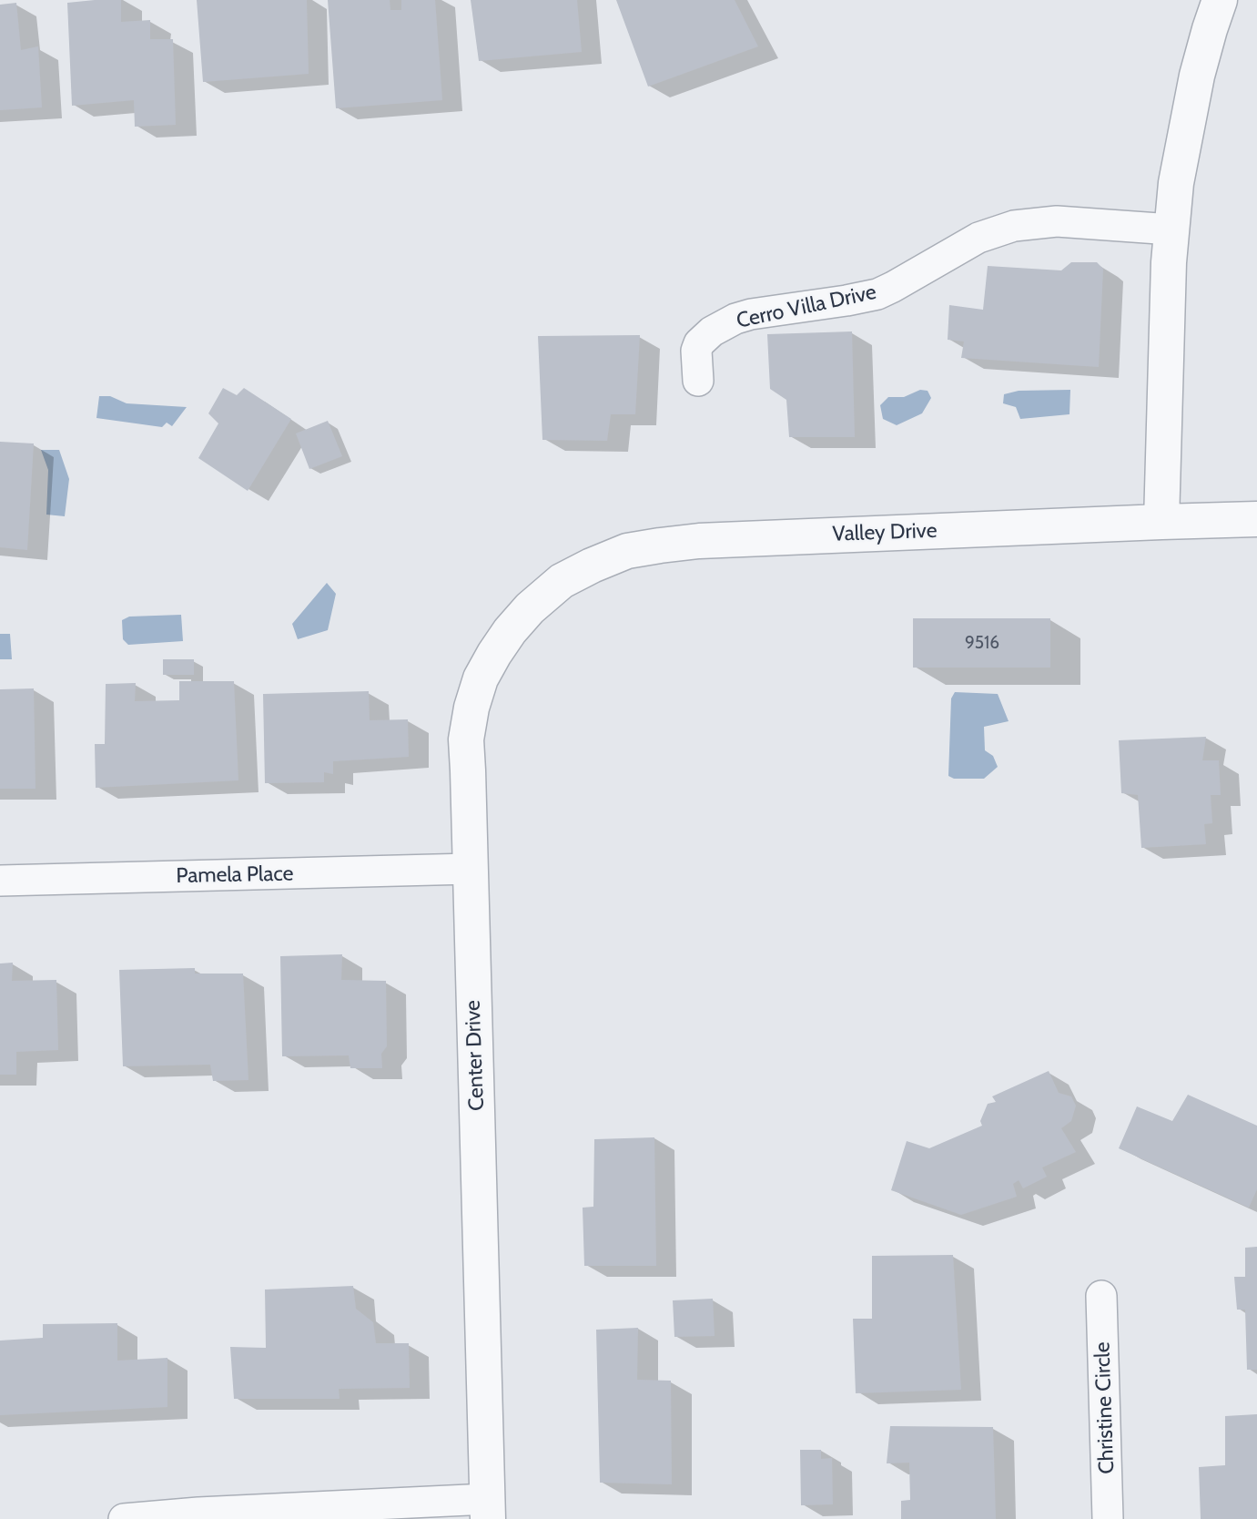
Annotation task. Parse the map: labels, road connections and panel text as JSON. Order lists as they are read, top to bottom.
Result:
{
  "streets": {
    "street": [
      "Cerro Villa Drive",
      "Valley Drive",
      "Pamela Place",
      "Center Drive",
      "Christine Circle"
    ]
  },
  "crossings": [
    ["Valley Drive", "Center Drive"],
    ["Pamela Place", "Center Drive"]
  ],
  "house_numbers": ["9516"]
}
